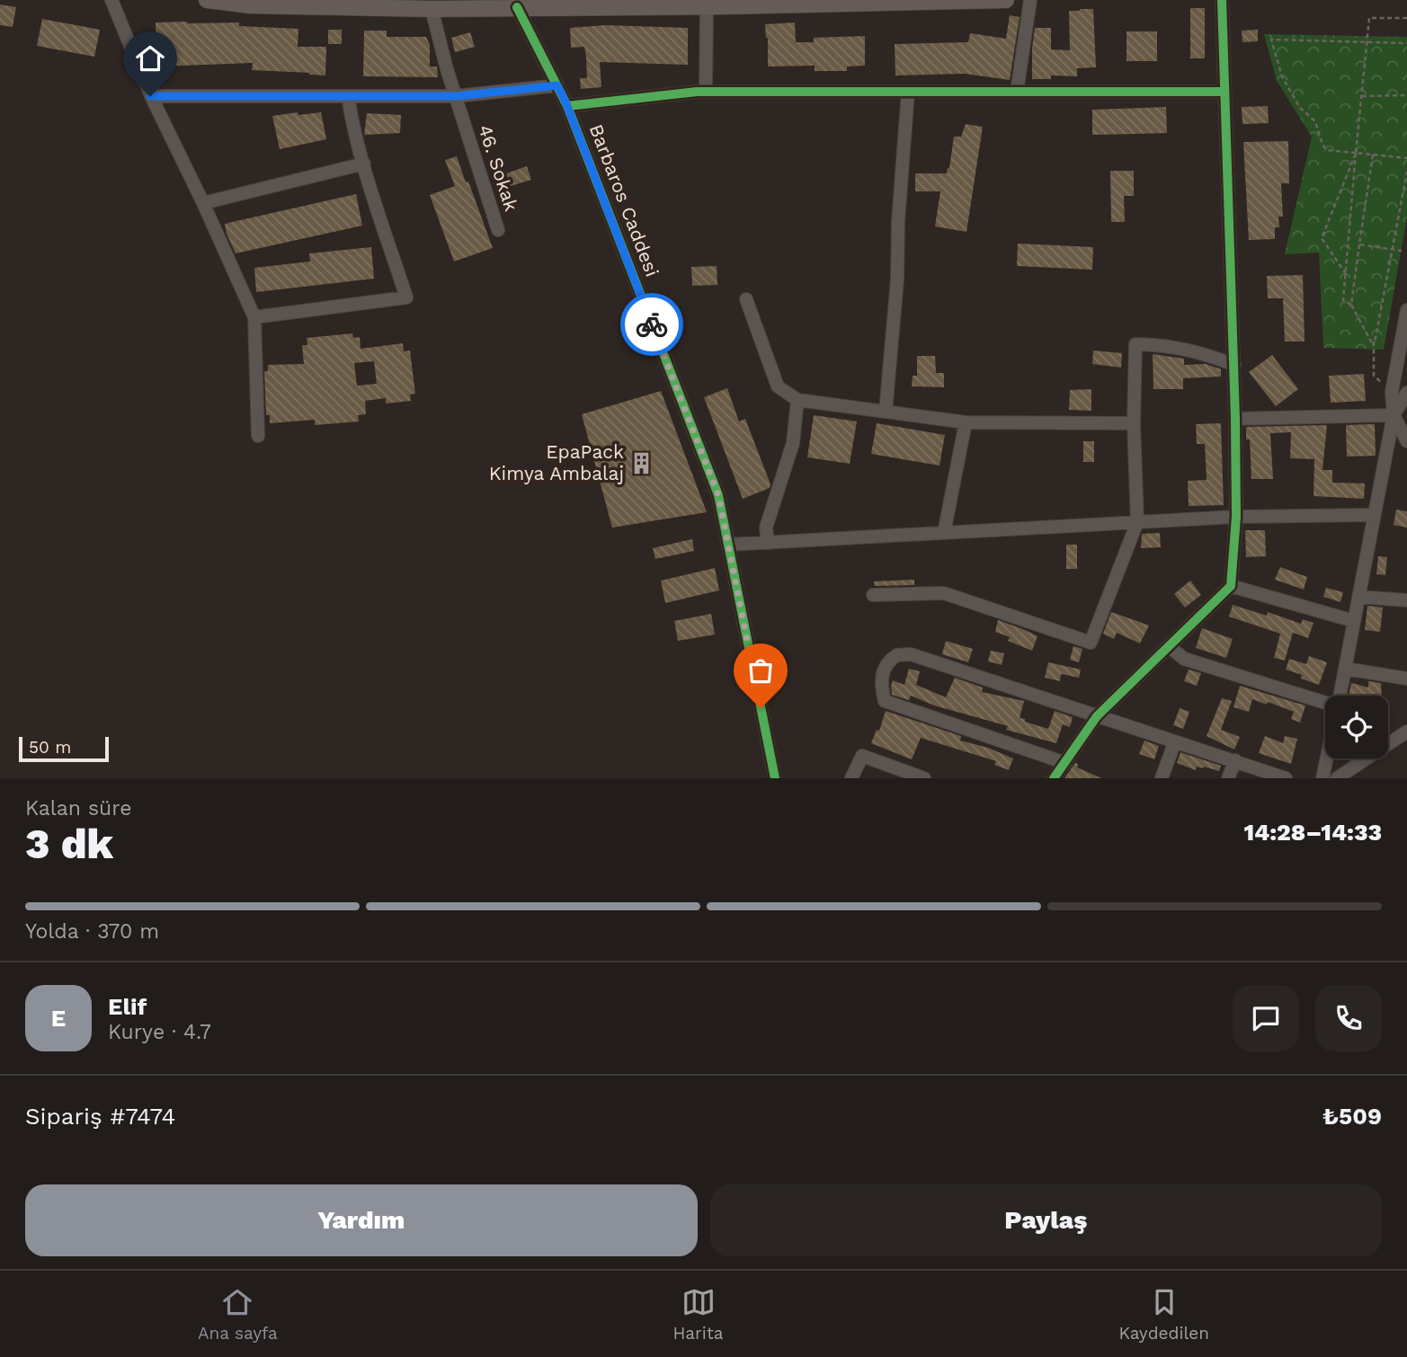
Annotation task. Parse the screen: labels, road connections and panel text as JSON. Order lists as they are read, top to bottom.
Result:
{
  "streets": {
    "street": ["46. Sokak", "Barbaros Caddesi"]
  },
  "places": {
    "building": ["EpaPack Kimya Ambalaj"]
  },
  "scale_bar": "50 m",
  "page": {
    "scale": "50 m",
    "heading": ["3 dk", "Kalan süre", "14:28–14:33"],
    "panel": [
      "Elif",
      "Kurye · 4.7",
      "Sipariş #7474",
      "₺509"
    ],
    "bar": "Yolda · 370 m",
    "round": "E",
    "buttons": ["Yardım", "Paylaş"],
    "tabs": ["Ana sayfa", "Harita", "Kaydedilen"]
  }
}
